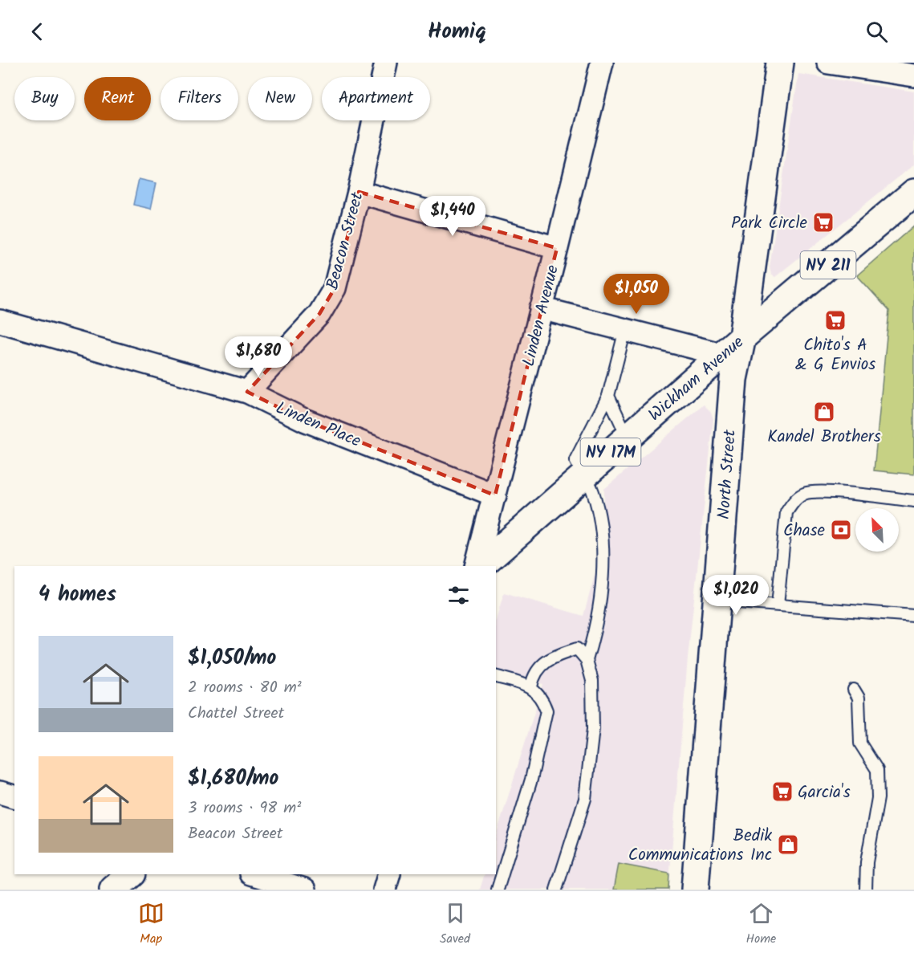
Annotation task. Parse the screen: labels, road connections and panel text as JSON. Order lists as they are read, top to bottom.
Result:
{
  "streets": {
    "main road": [
      "NY 211",
      "Wickham Avenue",
      "NY 17M",
      "North Street"
    ],
    "street": ["Beacon Street", "Linden Avenue", "Linden Place"]
  },
  "crossings": [
    ["Beacon Street", "Linden Place"],
    ["Linden Avenue", "Linden Place"],
    ["Wickham Avenue", "North Street"]
  ],
  "places": {
    "supermarket": ["Park Circle", "Chito's A & G Envios", "Garcia's"],
    "shop": ["Kandel Brothers", "Bedik Communications Inc"],
    "bank": ["Chase"]
  },
  "north": "top left",
  "page": {
    "header": "Homiq",
    "chip": [
      "Buy",
      "Rent",
      "Filters",
      "New",
      "Apartment"
    ],
    "price": [
      "$1,440",
      "$1,050",
      "$1,680",
      "$1,020"
    ],
    "heading": "4 homes",
    "list": [
      {
        "name": "$1,050/mo",
        "note": "2 rooms · 80 m² · Chattel Street"
      },
      {
        "name": "$1,680/mo",
        "note": "3 rooms · 98 m² · Beacon Street"
      }
    ],
    "tabs": ["Map", "Saved", "Home"]
  }
}
